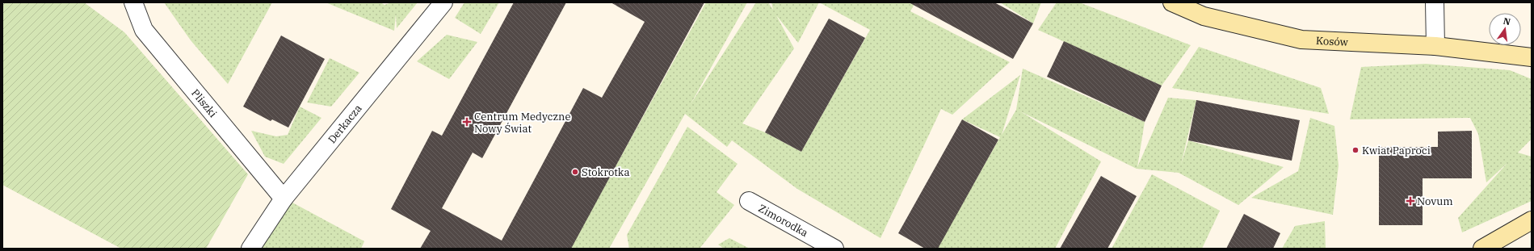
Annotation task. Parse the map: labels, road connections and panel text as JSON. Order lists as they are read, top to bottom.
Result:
{
  "streets": {
    "street": [
      "Kosów",
      "Pliszki",
      "Derkacza",
      "Zimorodka"
    ]
  },
  "crossings": [
    ["Pliszki", "Derkacza"]
  ],
  "places": {
    "health": ["Centrum Medyczne Nowy Świat", "Novum"],
    "other": ["Kwiat Paproci", "Stokrotka"]
  },
  "north": "top"
}
